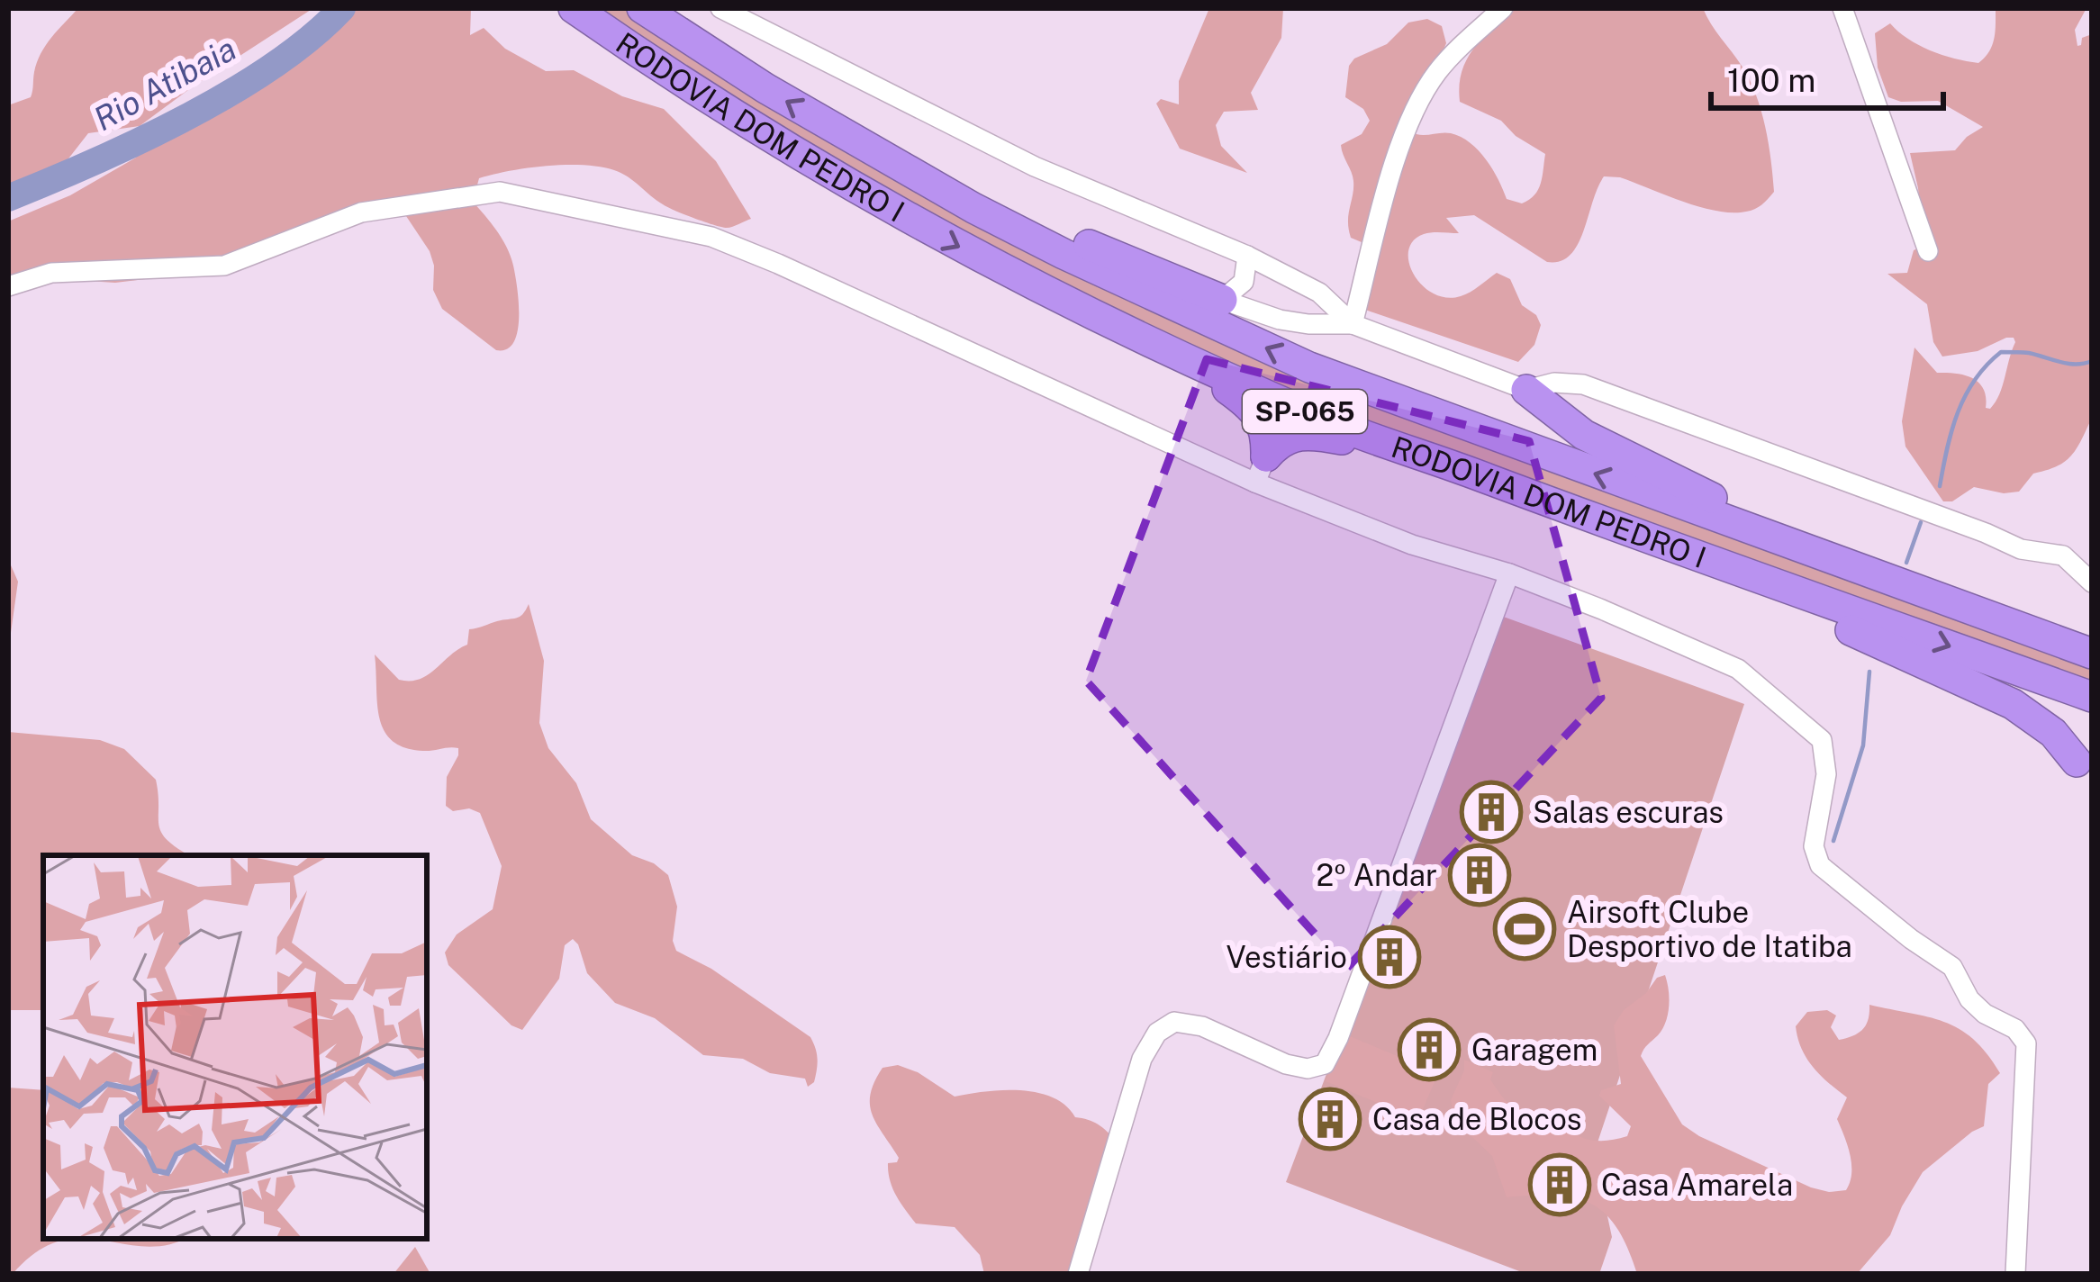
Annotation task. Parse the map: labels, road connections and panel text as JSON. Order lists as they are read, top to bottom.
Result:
{
  "streets": {
    "highway": ["RODOVIA DOM PEDRO I", "SP-065"]
  },
  "water": ["Rio Atibaia"],
  "places": {
    "building": [
      "Salas escuras",
      "2º Andar",
      "Vestiário",
      "Garagem",
      "Casa de Blocos",
      "Casa Amarela"
    ],
    "sports": ["Airsoft Clube Desportivo de Itatiba"]
  },
  "scale_bar": "100 m"
}
